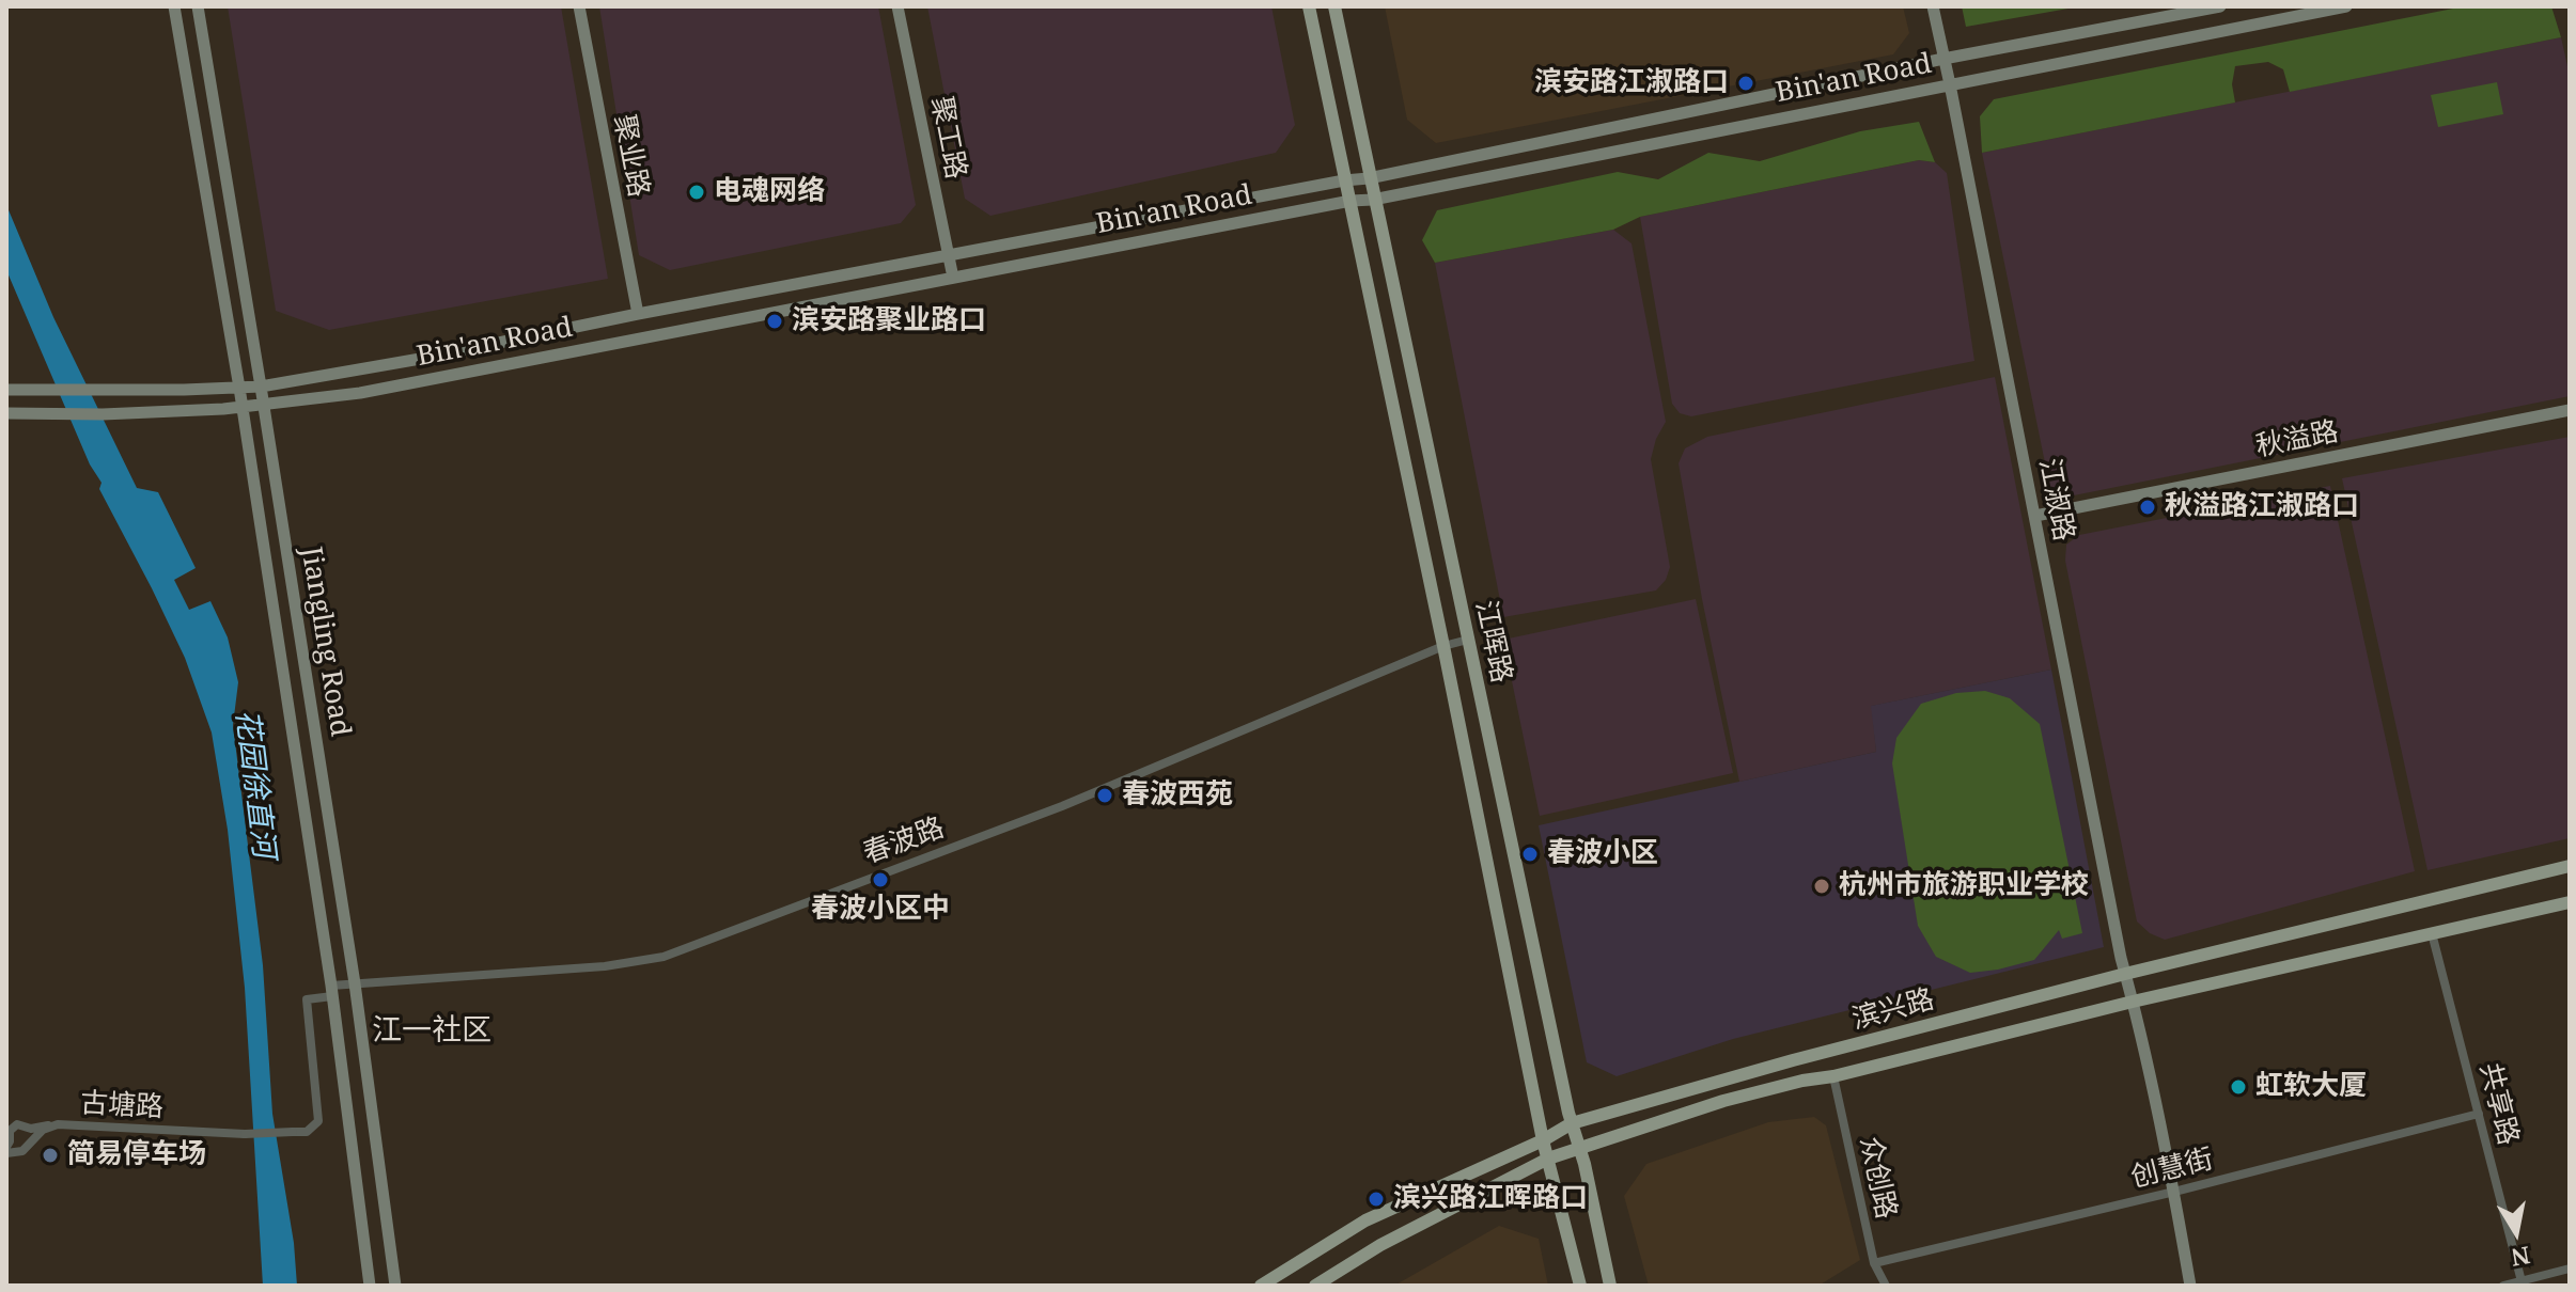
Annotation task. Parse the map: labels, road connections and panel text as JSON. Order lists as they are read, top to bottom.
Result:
{
  "streets": {
    "main road": [
      "Bin'an Road",
      "聚工路",
      "聚业路",
      "秋溢路",
      "江淑路",
      "Jiangling Road",
      "江晖路",
      "滨兴路"
    ],
    "street": [
      "春波路",
      "共享路",
      "古塘路",
      "创慧街",
      "众创路"
    ]
  },
  "crossings": [
    ["Bin'an Road", "聚工路"],
    ["Bin'an Road", "聚业路"],
    ["Bin'an Road", "江淑路"],
    ["Bin'an Road", "Jiangling Road"],
    ["Bin'an Road", "江晖路"],
    ["秋溢路", "江淑路"],
    ["江淑路", "滨兴路"],
    ["江淑路", "创慧街"],
    ["Jiangling Road", "春波路"],
    ["Jiangling Road", "古塘路"],
    ["江晖路", "春波路"],
    ["江晖路", "滨兴路"],
    ["春波路", "古塘路"],
    ["滨兴路", "共享路"],
    ["滨兴路", "众创路"],
    ["共享路", "创慧街"],
    ["创慧街", "众创路"]
  ],
  "districts": ["江一社区"],
  "water": ["花园徐直河"],
  "places": [
    "滨安路江淑路口",
    "电魂网络",
    "滨安路聚业路口",
    "秋溢路江淑路口",
    "春波西苑",
    "春波小区",
    "春波小区中",
    "杭州市旅游职业学校",
    "虹软大厦",
    "简易停车场",
    "滨兴路江晖路口"
  ],
  "north": "bottom"
}
